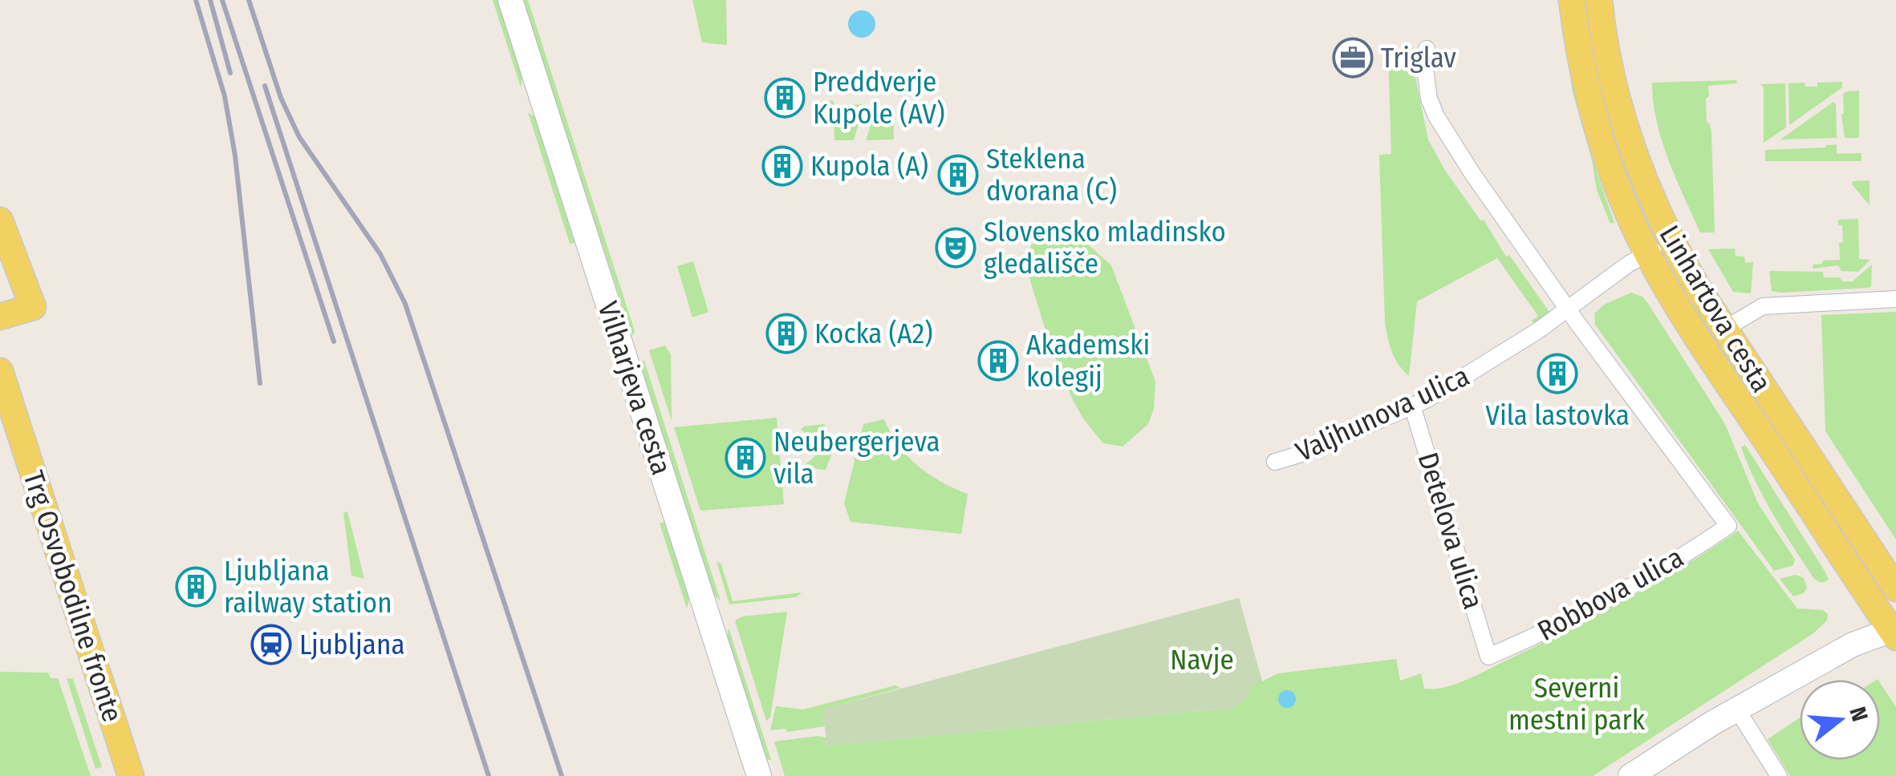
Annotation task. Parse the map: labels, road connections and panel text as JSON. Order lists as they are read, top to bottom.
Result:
{
  "streets": {
    "main road": ["Linhartova cesta", "Vilharjeva cesta", "Trg Osvobodilne fronte"],
    "street": ["Valjhunova ulica", "Detelova ulica", "Robbova ulica"]
  },
  "crossings": [
    ["Linhartova cesta", "Valjhunova ulica"],
    ["Linhartova cesta", "Robbova ulica"],
    ["Valjhunova ulica", "Detelova ulica"],
    ["Valjhunova ulica", "Robbova ulica"],
    ["Detelova ulica", "Robbova ulica"]
  ],
  "parks": ["Navje", "Severni mestni park"],
  "places": {
    "office": ["Triglav"],
    "building": [
      "Preddverje Kupole (AV)",
      "Kupola (A)",
      "Steklena dvorana (C)",
      "Kocka (A2)",
      "Akademski kolegij",
      "Vila lastovka",
      "Neubergerjeva vila",
      "Ljubljana railway station"
    ],
    "theatre": ["Slovensko mladinsko gledališče"],
    "station": ["Ljubljana"]
  },
  "north": "right"
}
